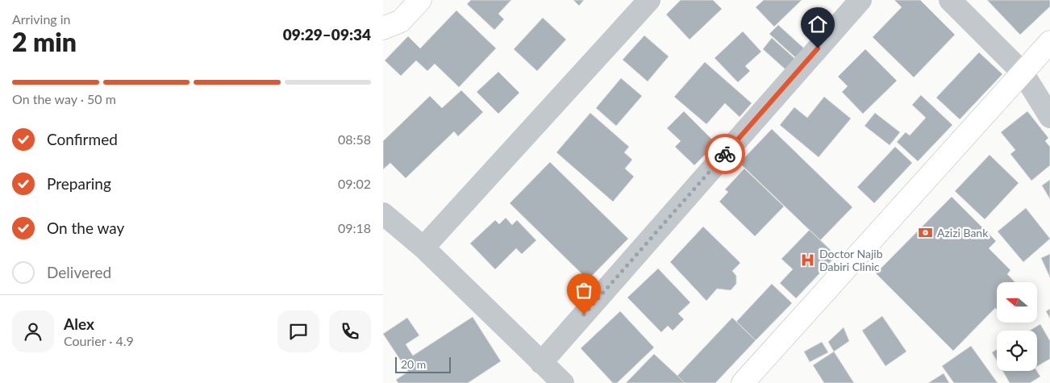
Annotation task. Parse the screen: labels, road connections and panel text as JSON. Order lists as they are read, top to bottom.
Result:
{
  "places": {
    "bank": ["Azizi Bank"],
    "hospital": ["Doctor Najib Dabiri Clinic"]
  },
  "scale_bar": "20 m",
  "north": "left",
  "page": {
    "heading": ["2 min", "Arriving in", "09:29–09:34"],
    "panel": ["Alex", "Courier · 4.9"],
    "bar": "On the way · 50 m",
    "list": [
      ["Confirmed", "08:58"],
      ["Preparing", "09:02"],
      ["On the way", "09:18"],
      "Delivered"
    ],
    "scale": "20 m"
  }
}
